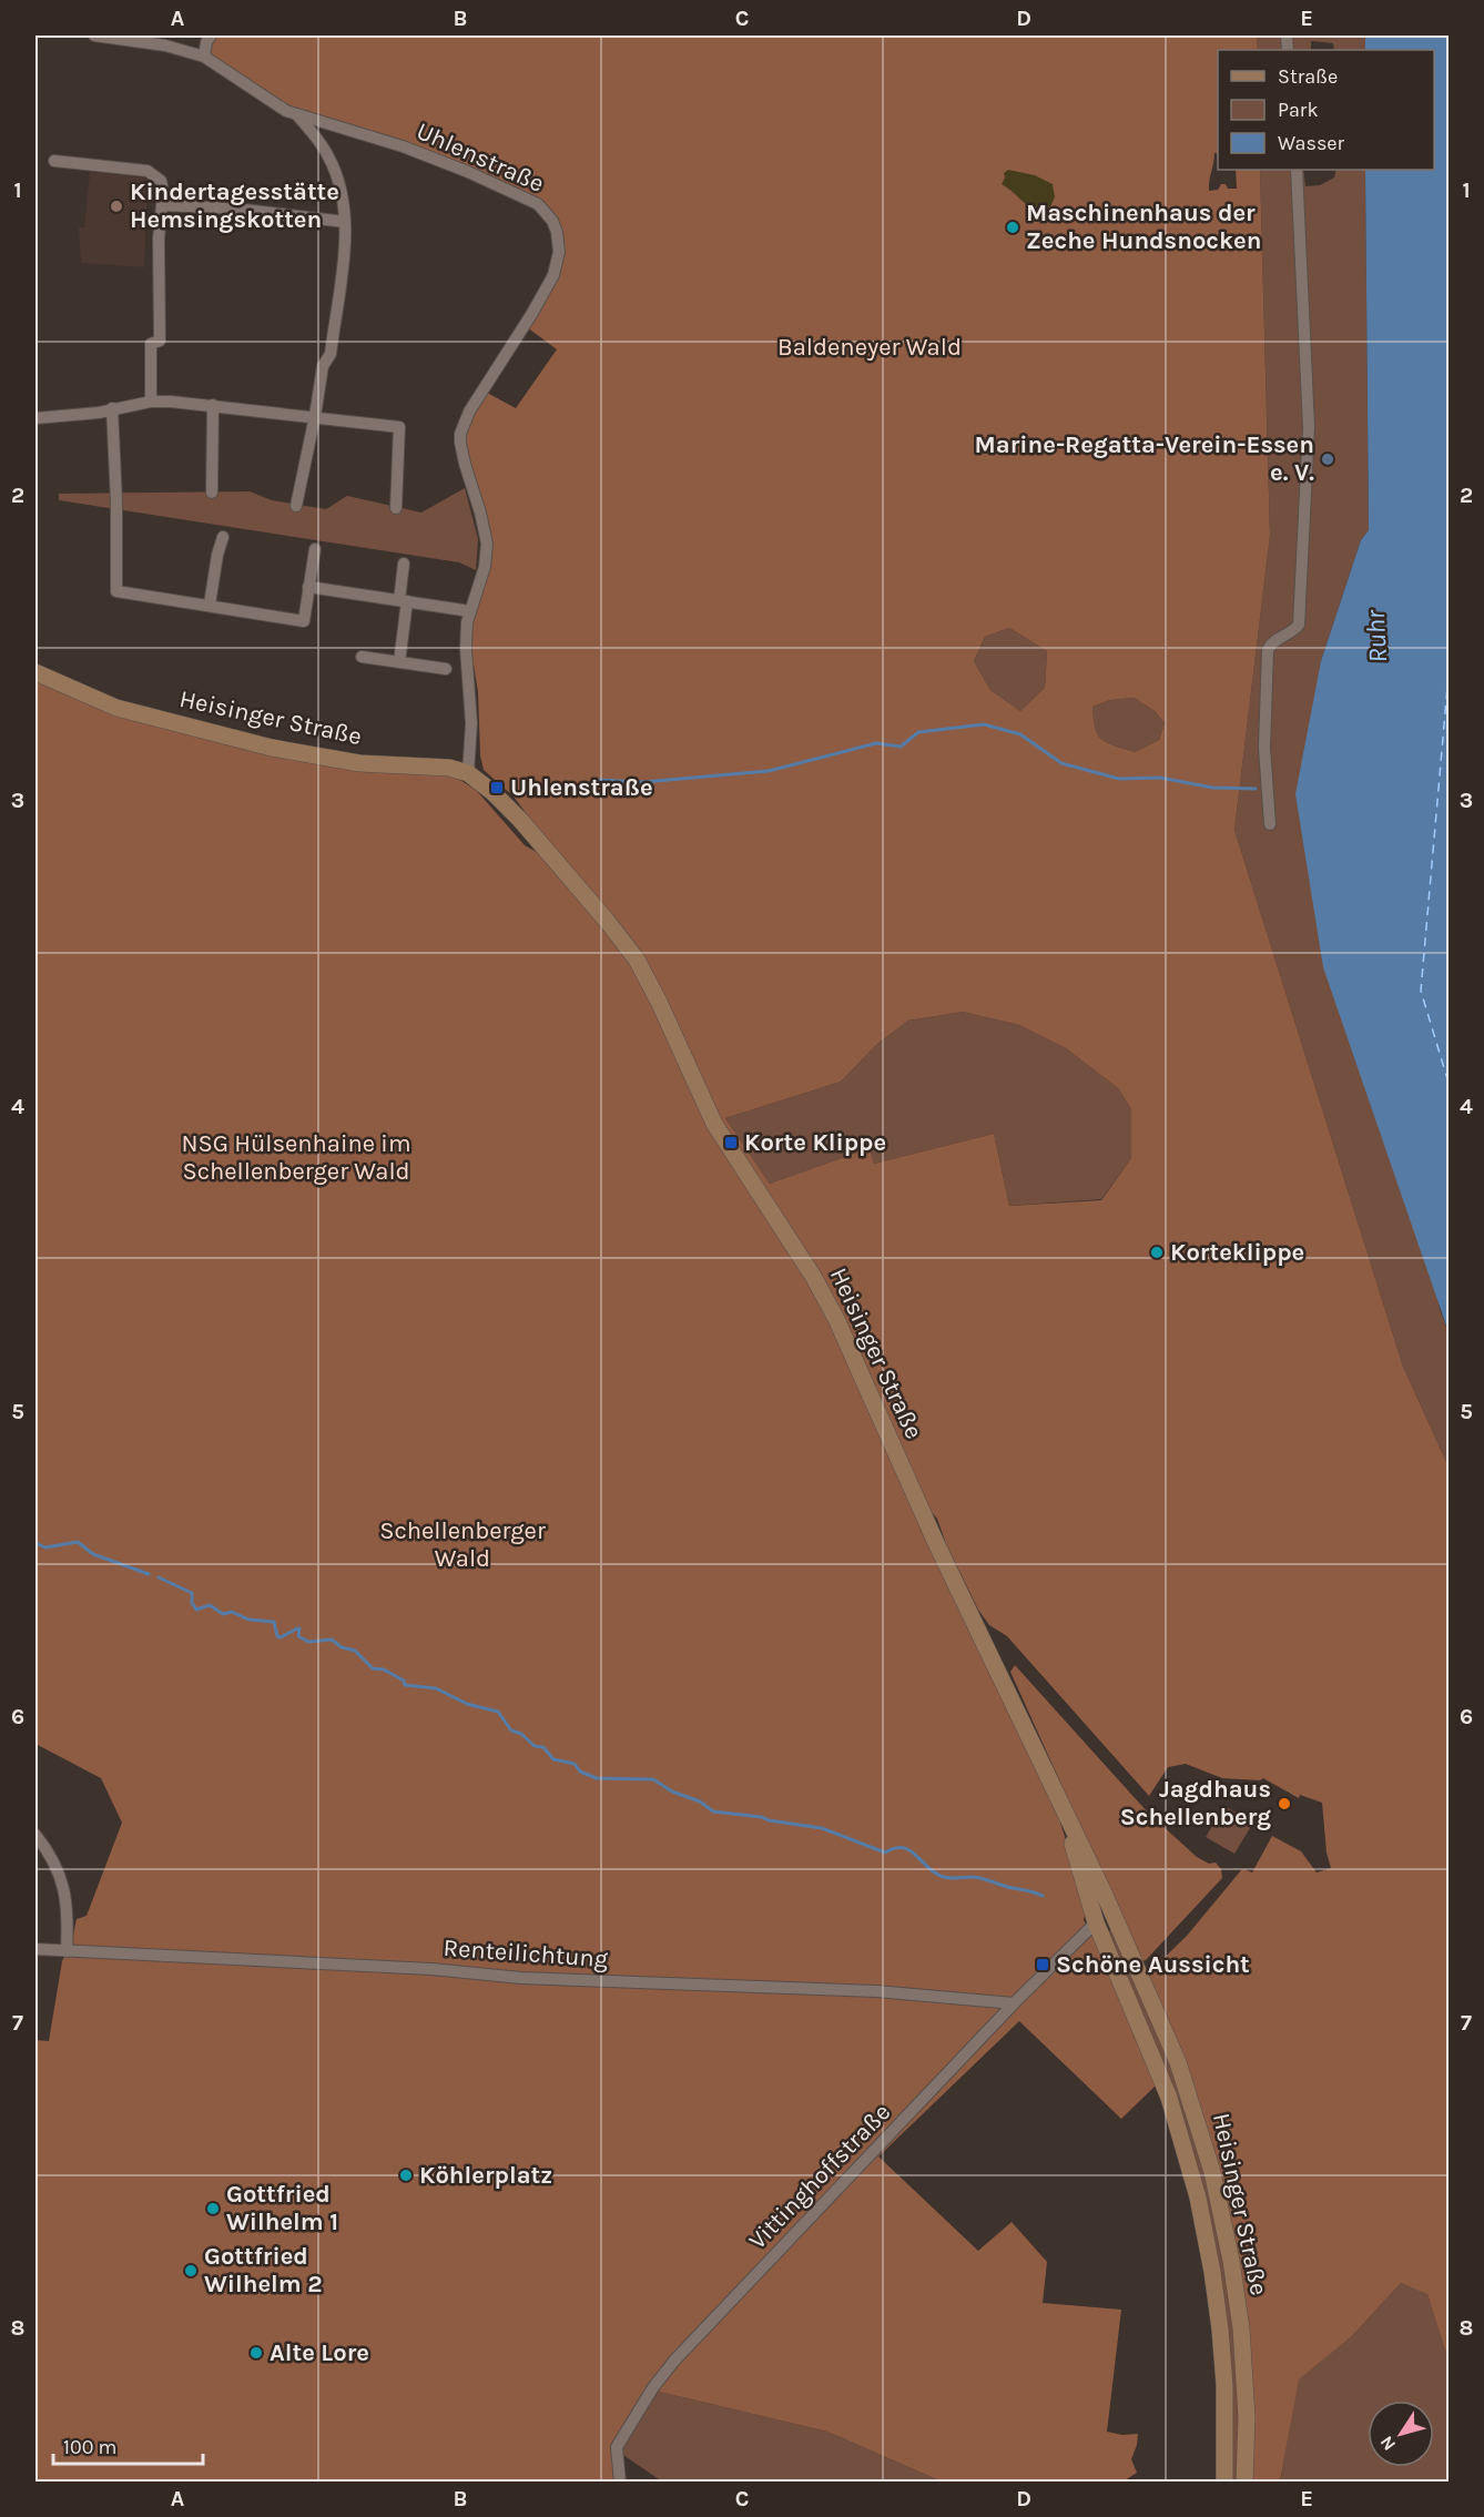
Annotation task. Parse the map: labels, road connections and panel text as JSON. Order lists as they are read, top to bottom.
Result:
{
  "streets": {
    "main road": ["Heisinger Straße"],
    "street": ["Uhlenstraße", "Renteilichtung", "Vittinghoffstraße"]
  },
  "crossings": [
    ["Uhlenstraße", "Heisinger Straße"],
    ["Heisinger Straße", "Vittinghoffstraße"],
    ["Renteilichtung", "Vittinghoffstraße"]
  ],
  "water": ["Ruhr"],
  "parks": ["Baldeneyer Wald", "NSG Hülsenhaine im Schellenberger Wald", "Schellenberger Wald"],
  "places": {
    "other": [
      "Kindertagesstätte Hemsingskotten",
      "Maschinenhaus der Zeche Hundsnocken",
      "Marine-Regatta-Verein-Essen e. V.",
      "Korteklippe",
      "Jagdhaus Schellenberg",
      "Köhlerplatz",
      "Gottfried Wilhelm 1",
      "Gottfried Wilhelm 2",
      "Alte Lore"
    ],
    "transit": ["Uhlenstraße", "Korte Klippe", "Schöne Aussicht"]
  },
  "legend": ["Straße", "Park", "Wasser"],
  "scale_bar": "100 m",
  "north": "bottom left",
  "grid": {
    "columns": [
      "A",
      "B",
      "C",
      "D",
      "E"
    ],
    "rows": [
      "1",
      "2",
      "3",
      "4",
      "5",
      "6",
      "7",
      "8"
    ]
  }
}
